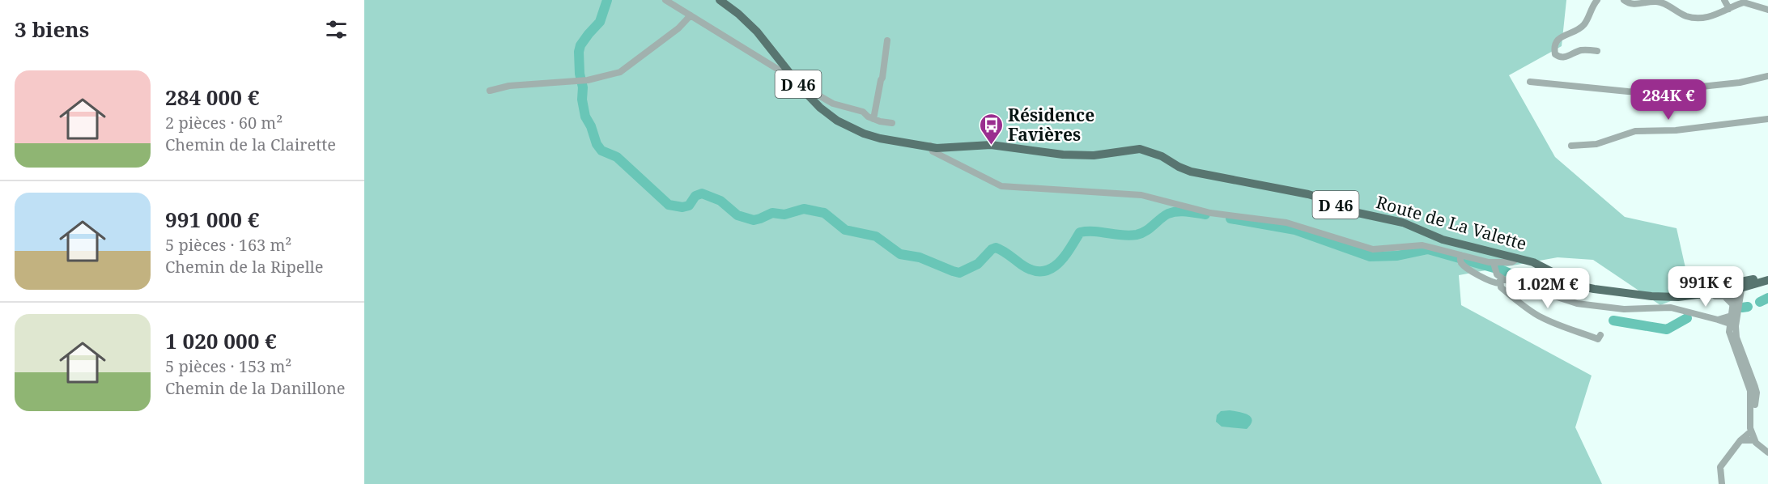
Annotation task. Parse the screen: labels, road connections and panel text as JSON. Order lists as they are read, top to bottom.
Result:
{
  "streets": {
    "main road": ["D 46", "Route de La Valette"]
  },
  "crossings": [
    ["D 46", "Route de La Valette"]
  ],
  "places": {
    "bus stop": ["Résidence Favières"]
  },
  "page": {
    "heading": "3 biens",
    "list": [
      {
        "name": "284 000 €",
        "note": "2 pièces · 60 m² · Chemin de la Clairette"
      },
      {
        "name": "991 000 €",
        "note": "5 pièces · 163 m² · Chemin de la Ripelle"
      },
      {
        "name": "1 020 000 €",
        "note": "5 pièces · 153 m² · Chemin de la Danillone"
      }
    ],
    "price": ["284K €", "991K €", "1.02M €"]
  }
}
